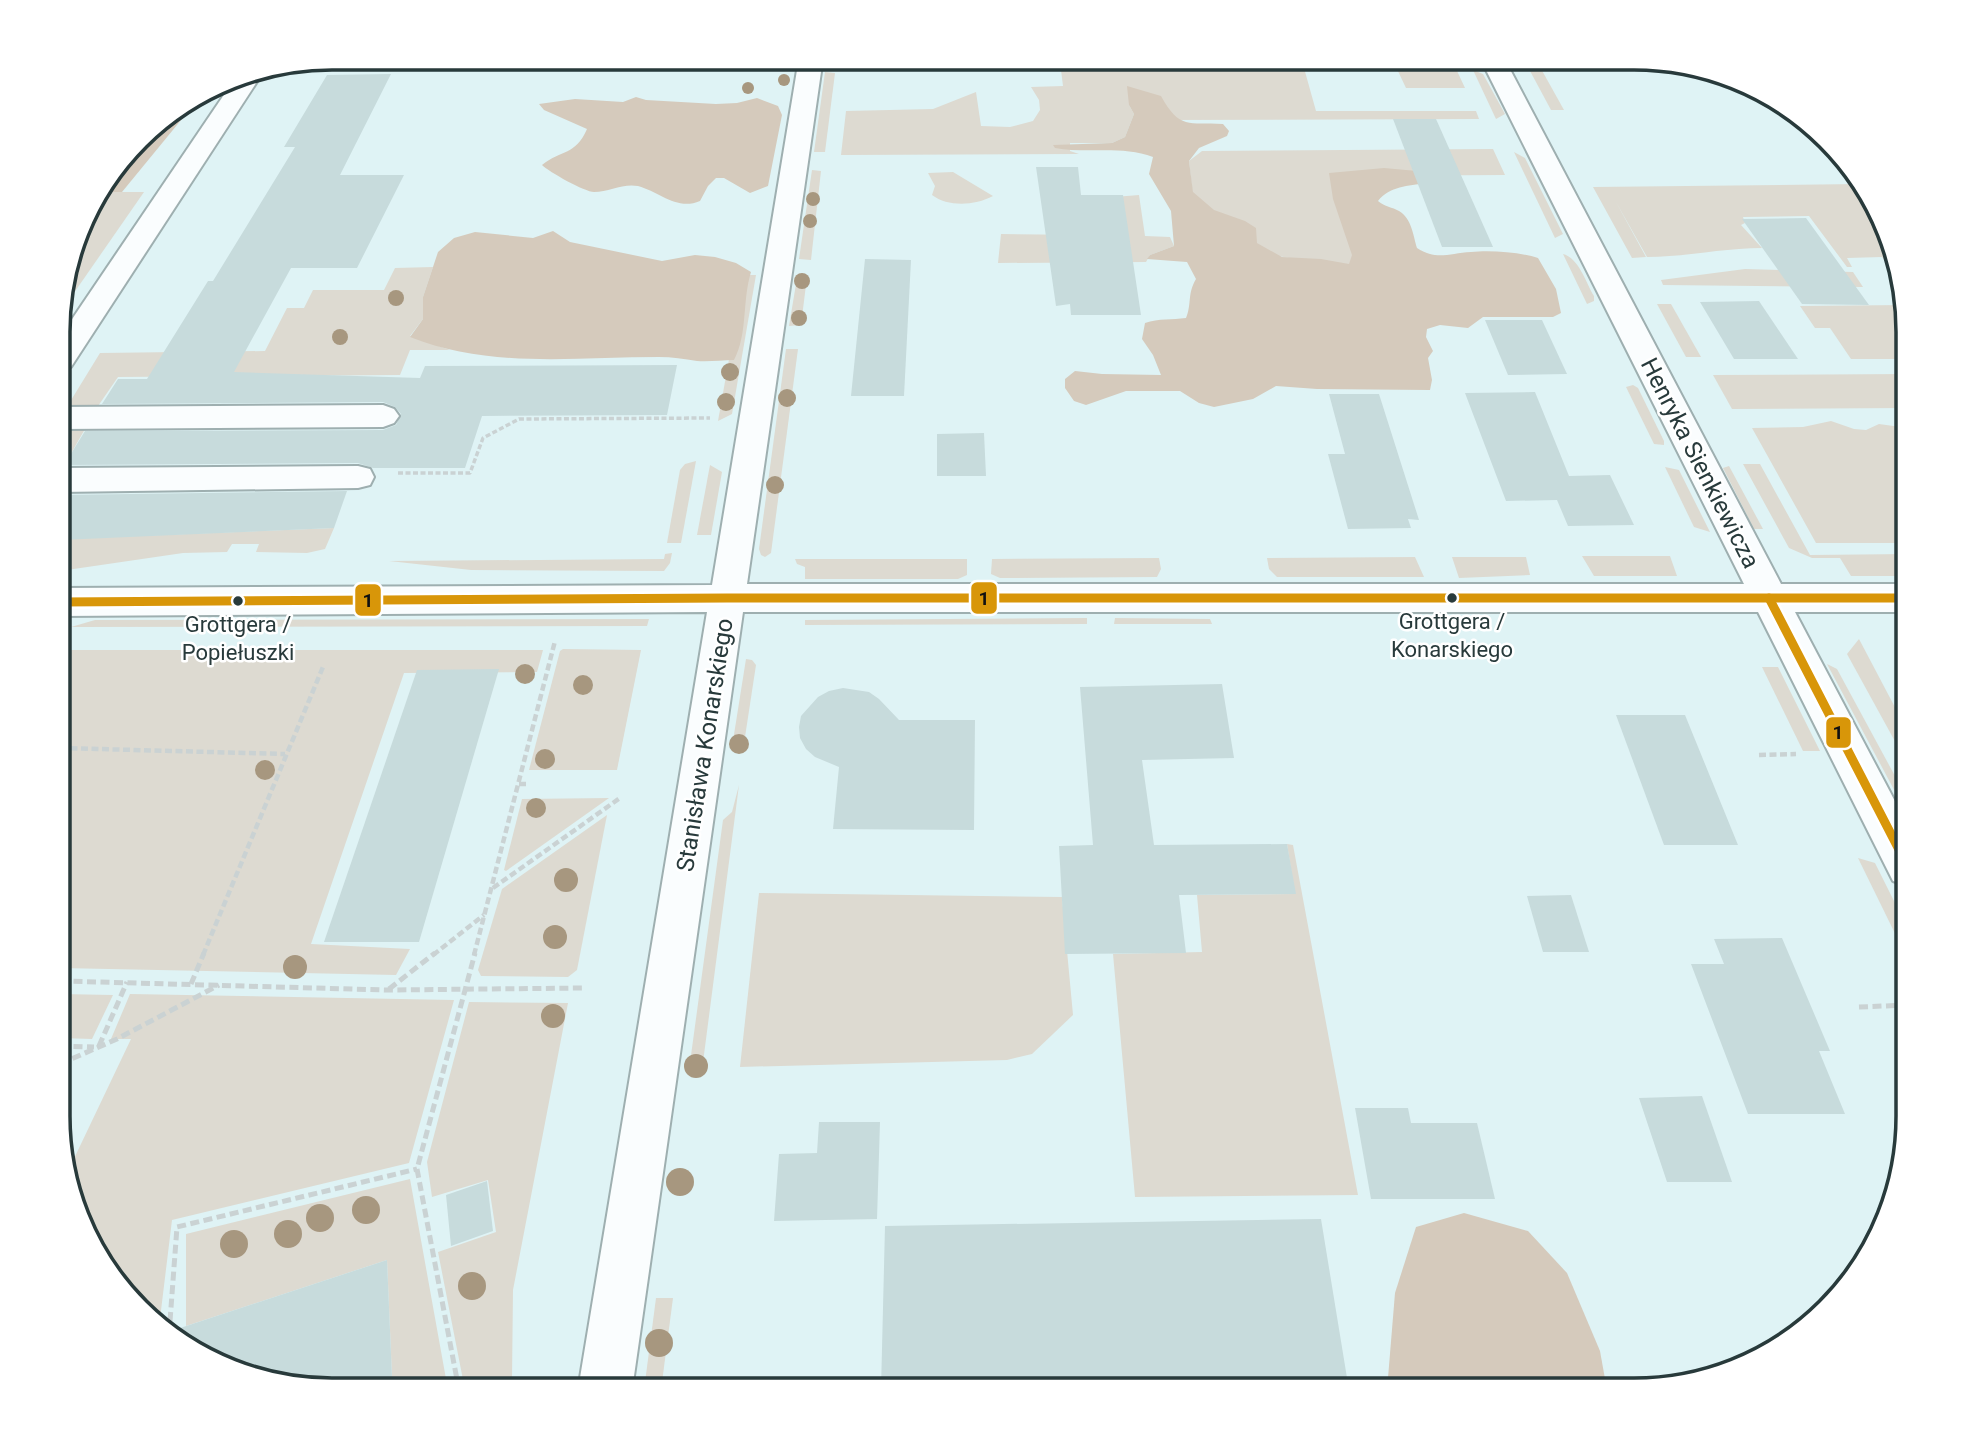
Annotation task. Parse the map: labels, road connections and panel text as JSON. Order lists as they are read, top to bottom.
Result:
{
  "streets": {
    "street": ["Henryka Sienkiewicza", "Stanisława Konarskiego"]
  },
  "places": ["Grottgera / Konarskiego", "Grottgera / Popiełuszki"],
  "lines": ["transit line 1"]
}
